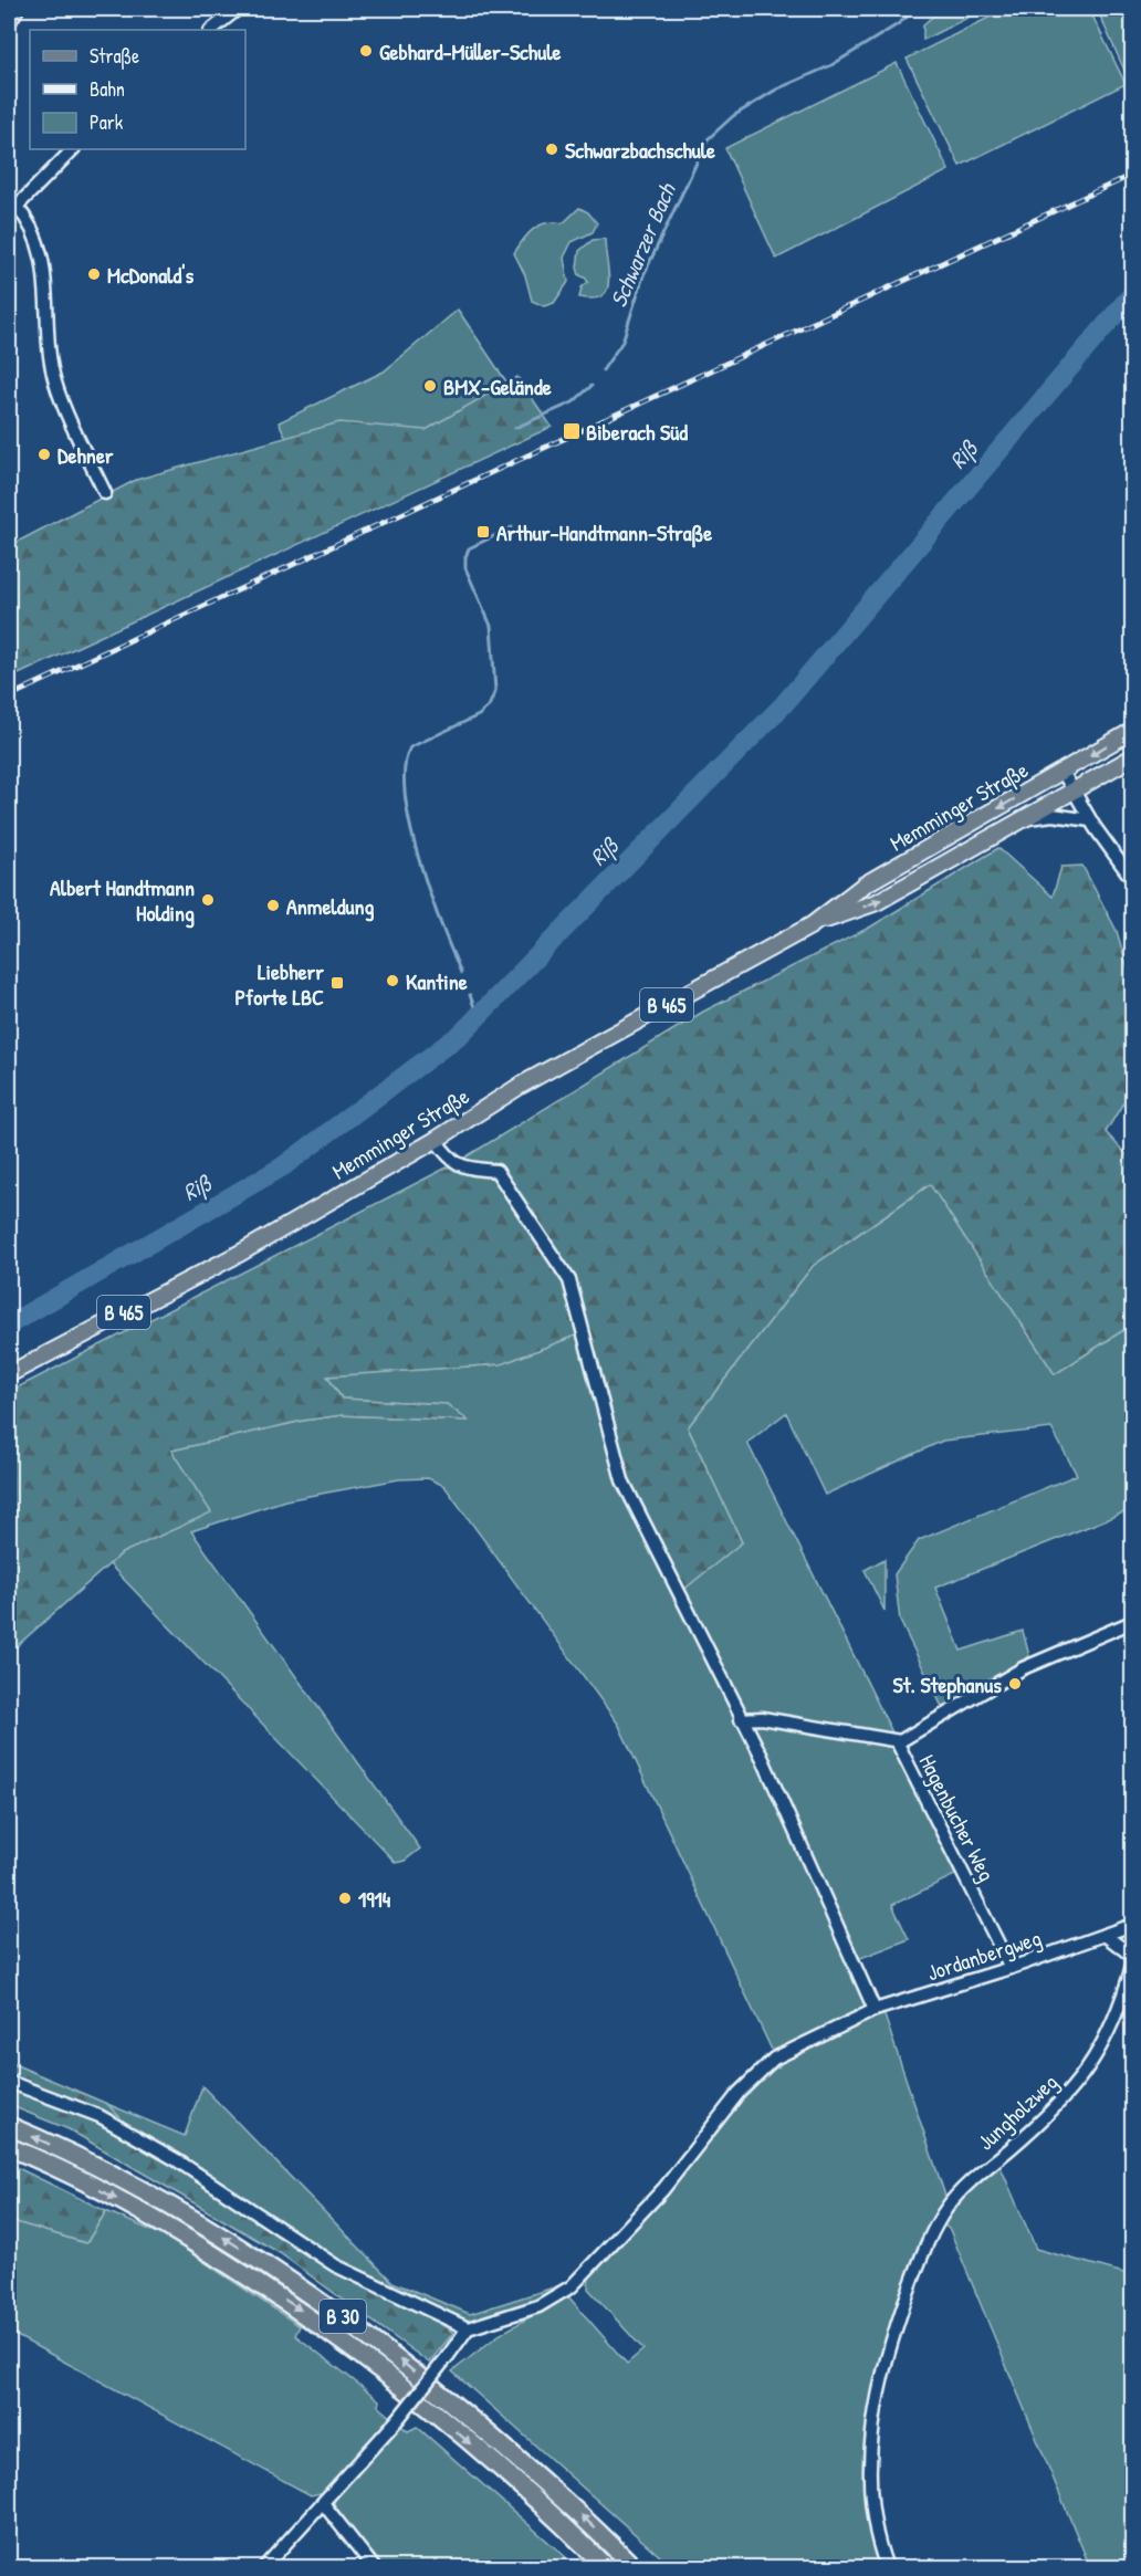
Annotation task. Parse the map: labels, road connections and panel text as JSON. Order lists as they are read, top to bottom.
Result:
{
  "streets": {
    "highway": ["B 30"],
    "main road": ["Memminger Straße", "B 465"],
    "street": ["Hagenbucher Weg", "Jordanbergweg", "Jungholzweg"]
  },
  "crossings": [
    ["Hagenbucher Weg", "Jordanbergweg"]
  ],
  "water": ["Schwarzer Bach", "Riß"],
  "places": {
    "other": [
      "Gebhard-Müller-Schule",
      "Schwarzbachschule",
      "McDonald's",
      "BMX-Gelände",
      "Dehner",
      "Albert Handtmann Holding",
      "Anmeldung",
      "Kantine",
      "St. Stephanus",
      "1914"
    ],
    "transit": ["Biberach Süd", "Arthur-Handtmann-Straße", "Liebherr Pforte LBC"]
  },
  "legend": ["Straße", "Bahn", "Park"]
}
